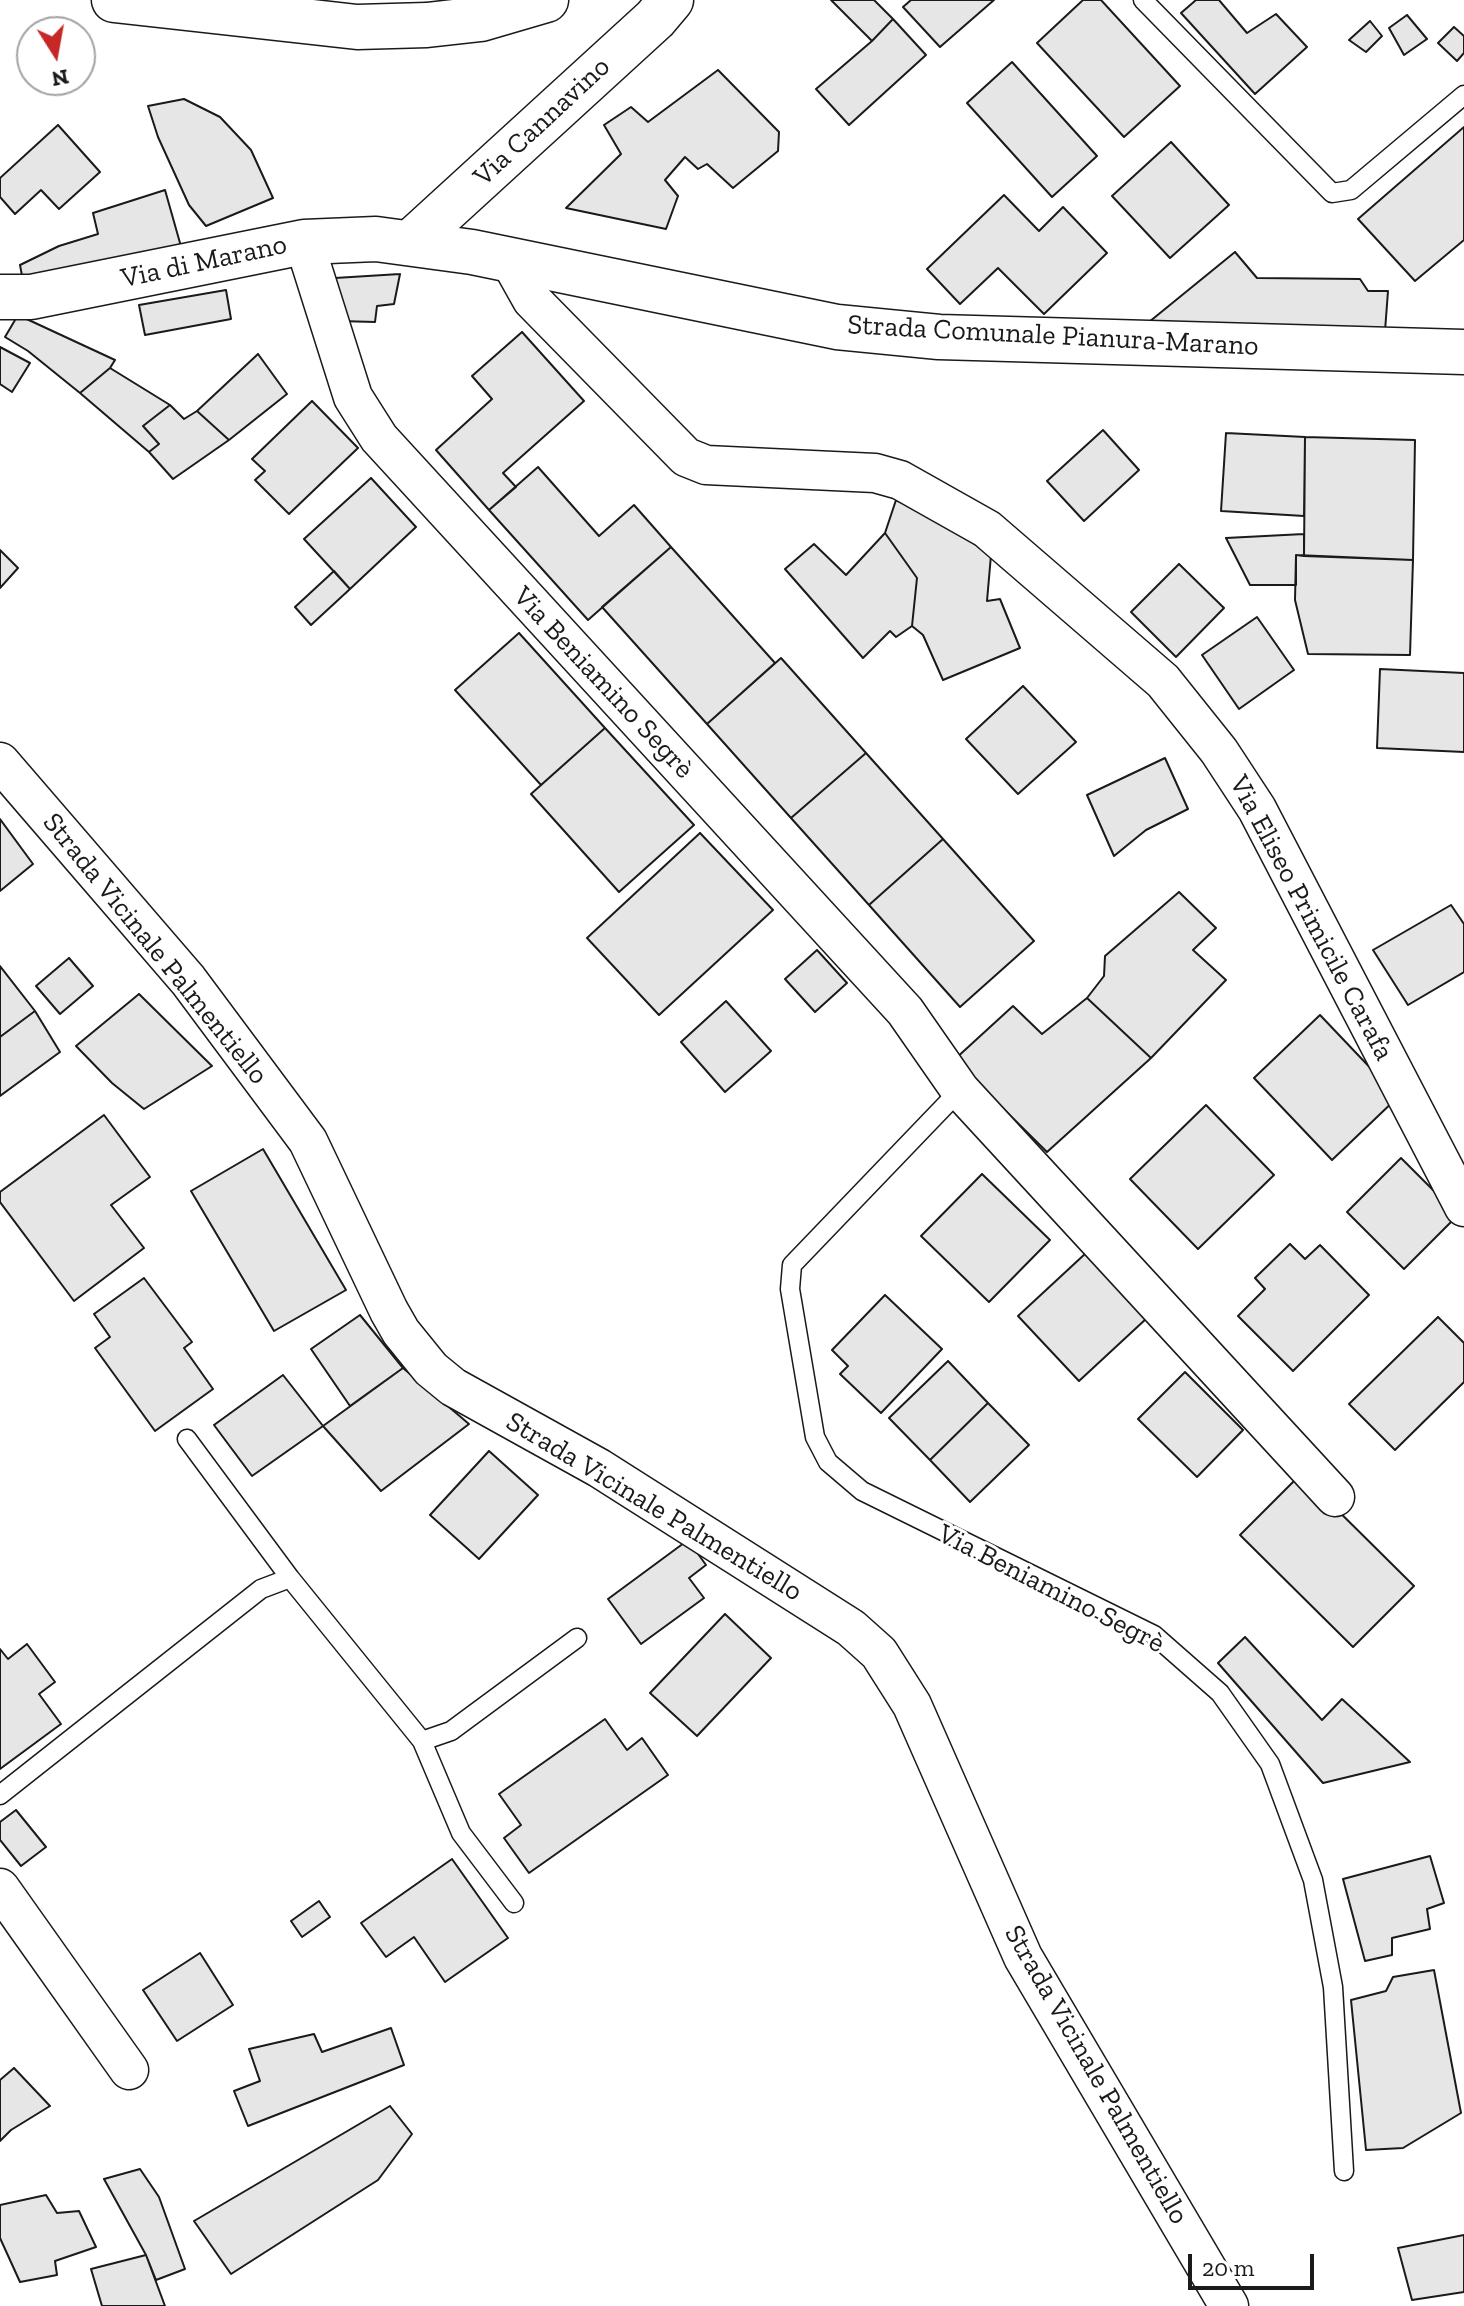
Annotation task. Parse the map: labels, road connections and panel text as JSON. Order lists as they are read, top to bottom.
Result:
{
  "streets": {
    "street": [
      "Via Cannavino",
      "Via di Marano",
      "Strada Comunale Pianura-Marano",
      "Via Beniamino Segrè",
      "Via Eliseo Primicile Carafa",
      "Strada Vicinale Palmentiello"
    ]
  },
  "crossings": [
    ["Via Cannavino", "Via di Marano"],
    ["Via Cannavino", "Strada Comunale Pianura-Marano"],
    ["Via di Marano", "Strada Comunale Pianura-Marano"],
    ["Via di Marano", "Via Beniamino Segrè"],
    ["Strada Comunale Pianura-Marano", "Via Eliseo Primicile Carafa"]
  ],
  "scale_bar": "20 m",
  "north": "bottom"
}
